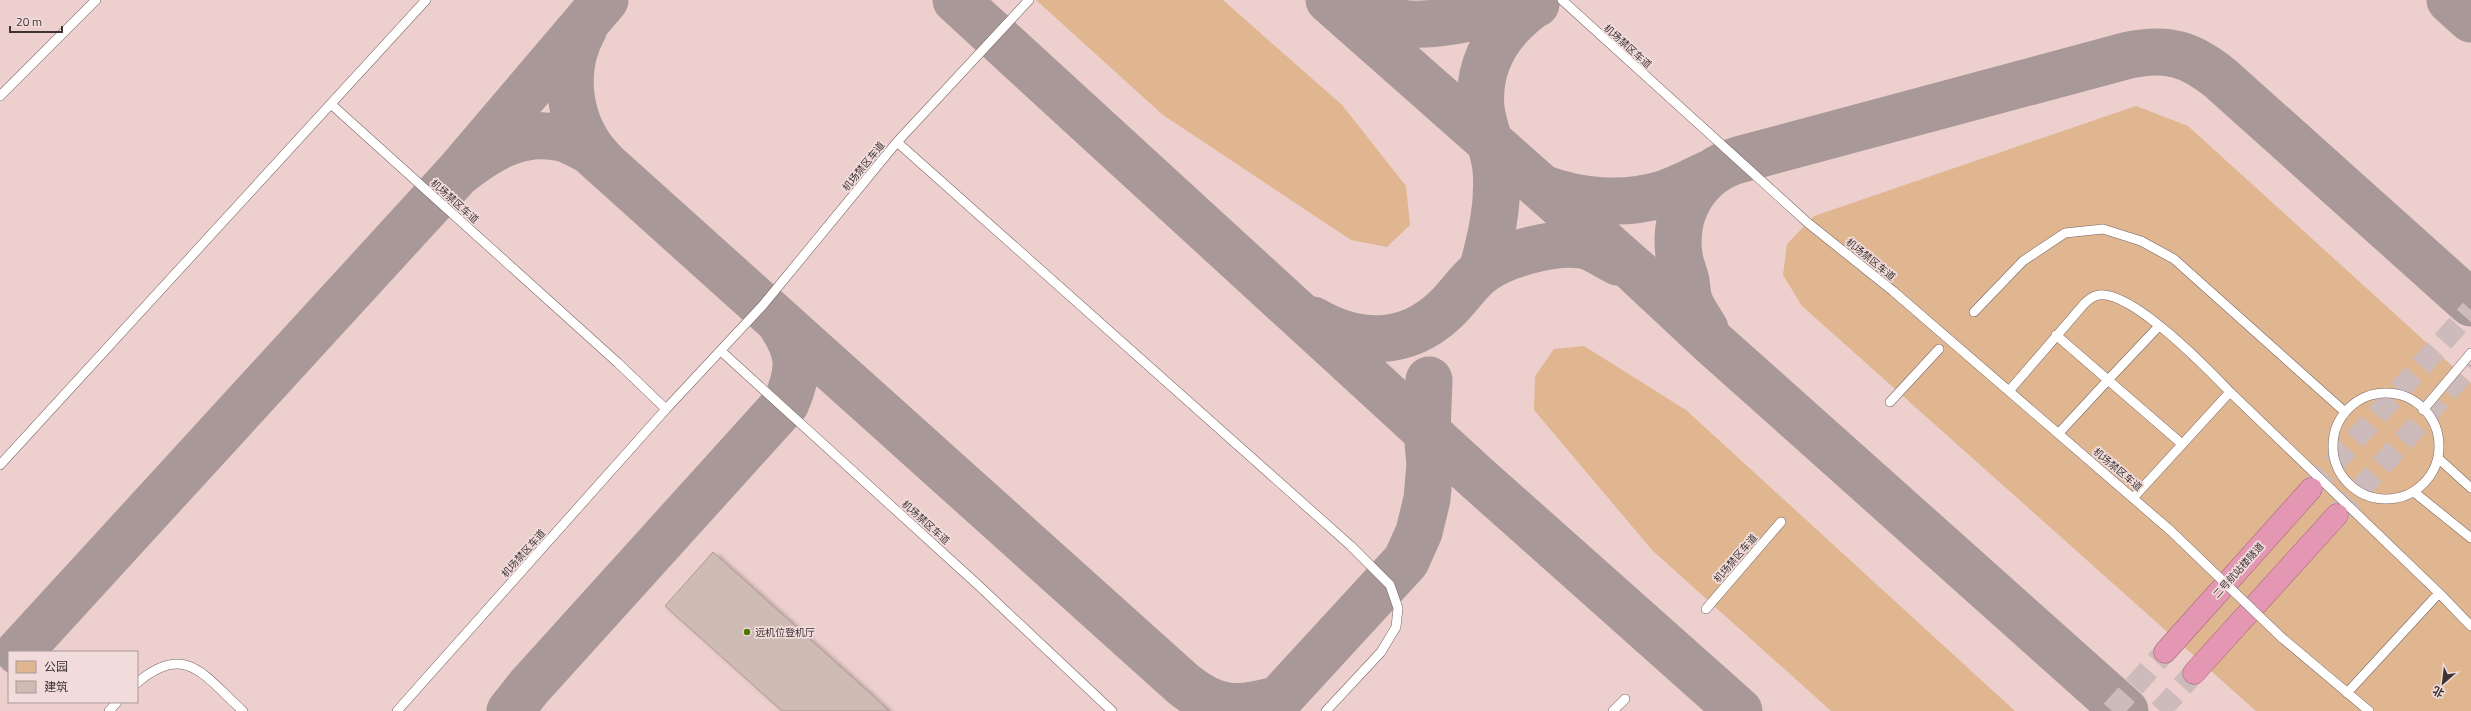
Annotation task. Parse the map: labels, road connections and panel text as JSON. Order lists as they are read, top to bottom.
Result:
{
  "streets": {
    "highway": ["二号航站楼隧道"],
    "lane": ["机场禁区车道"]
  },
  "places": ["远机位登机厅"],
  "legend": ["公园", "建筑"],
  "scale_bar": "20 m",
  "north": "bottom left"
}
